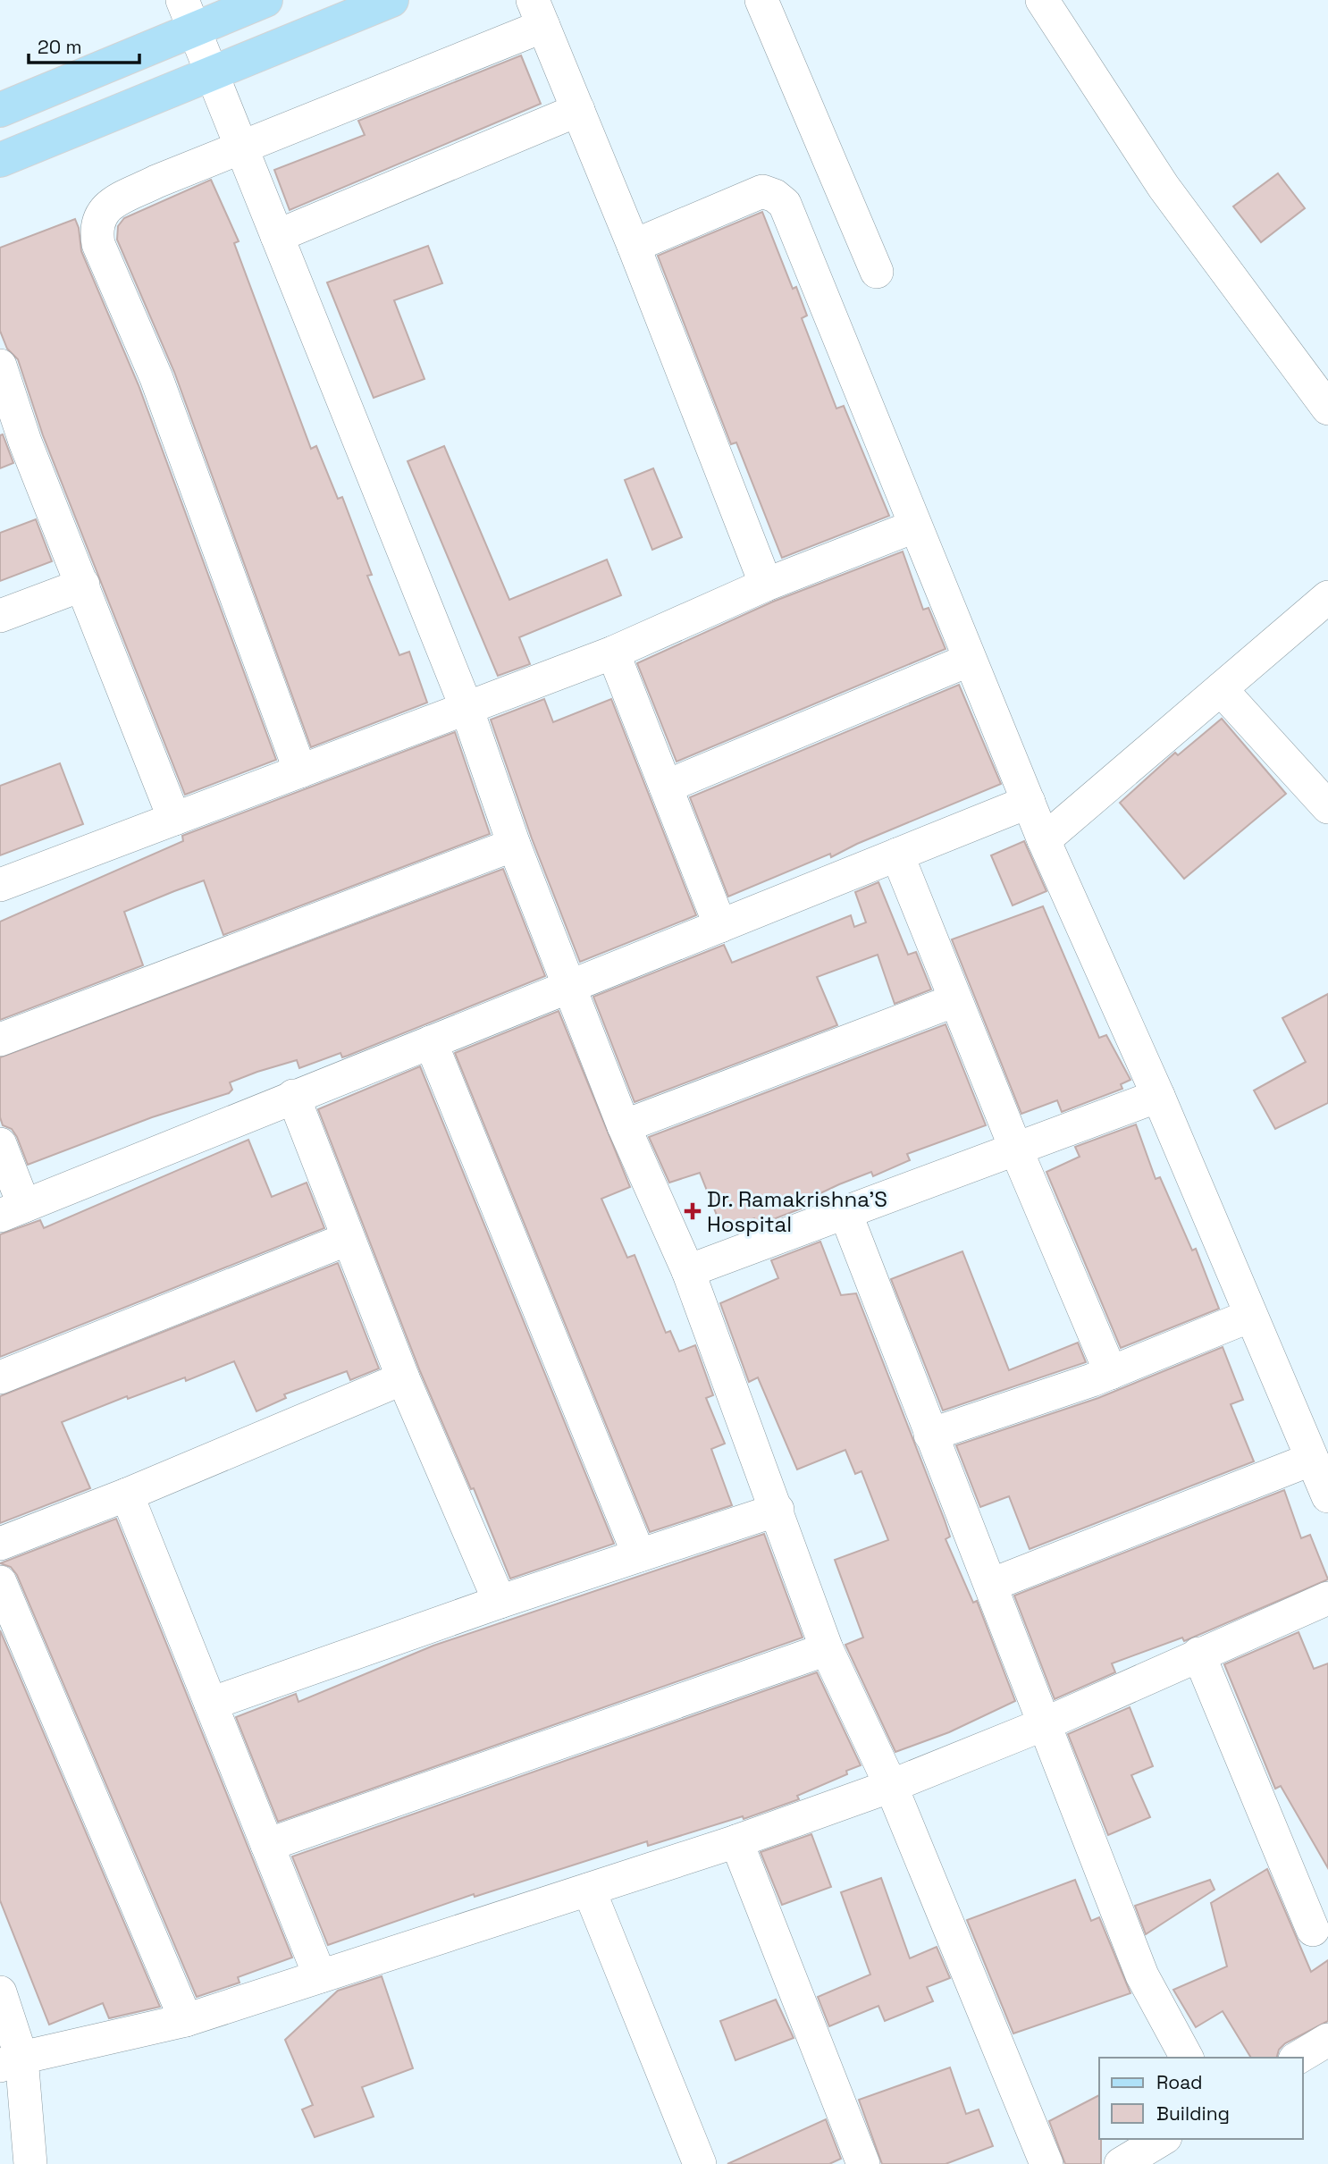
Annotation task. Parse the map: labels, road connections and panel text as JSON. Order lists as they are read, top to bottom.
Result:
{
  "places": {
    "health": ["Dr. Ramakrishna'S Hospital"]
  },
  "legend": ["Road", "Building"],
  "scale_bar": "20 m"
}
